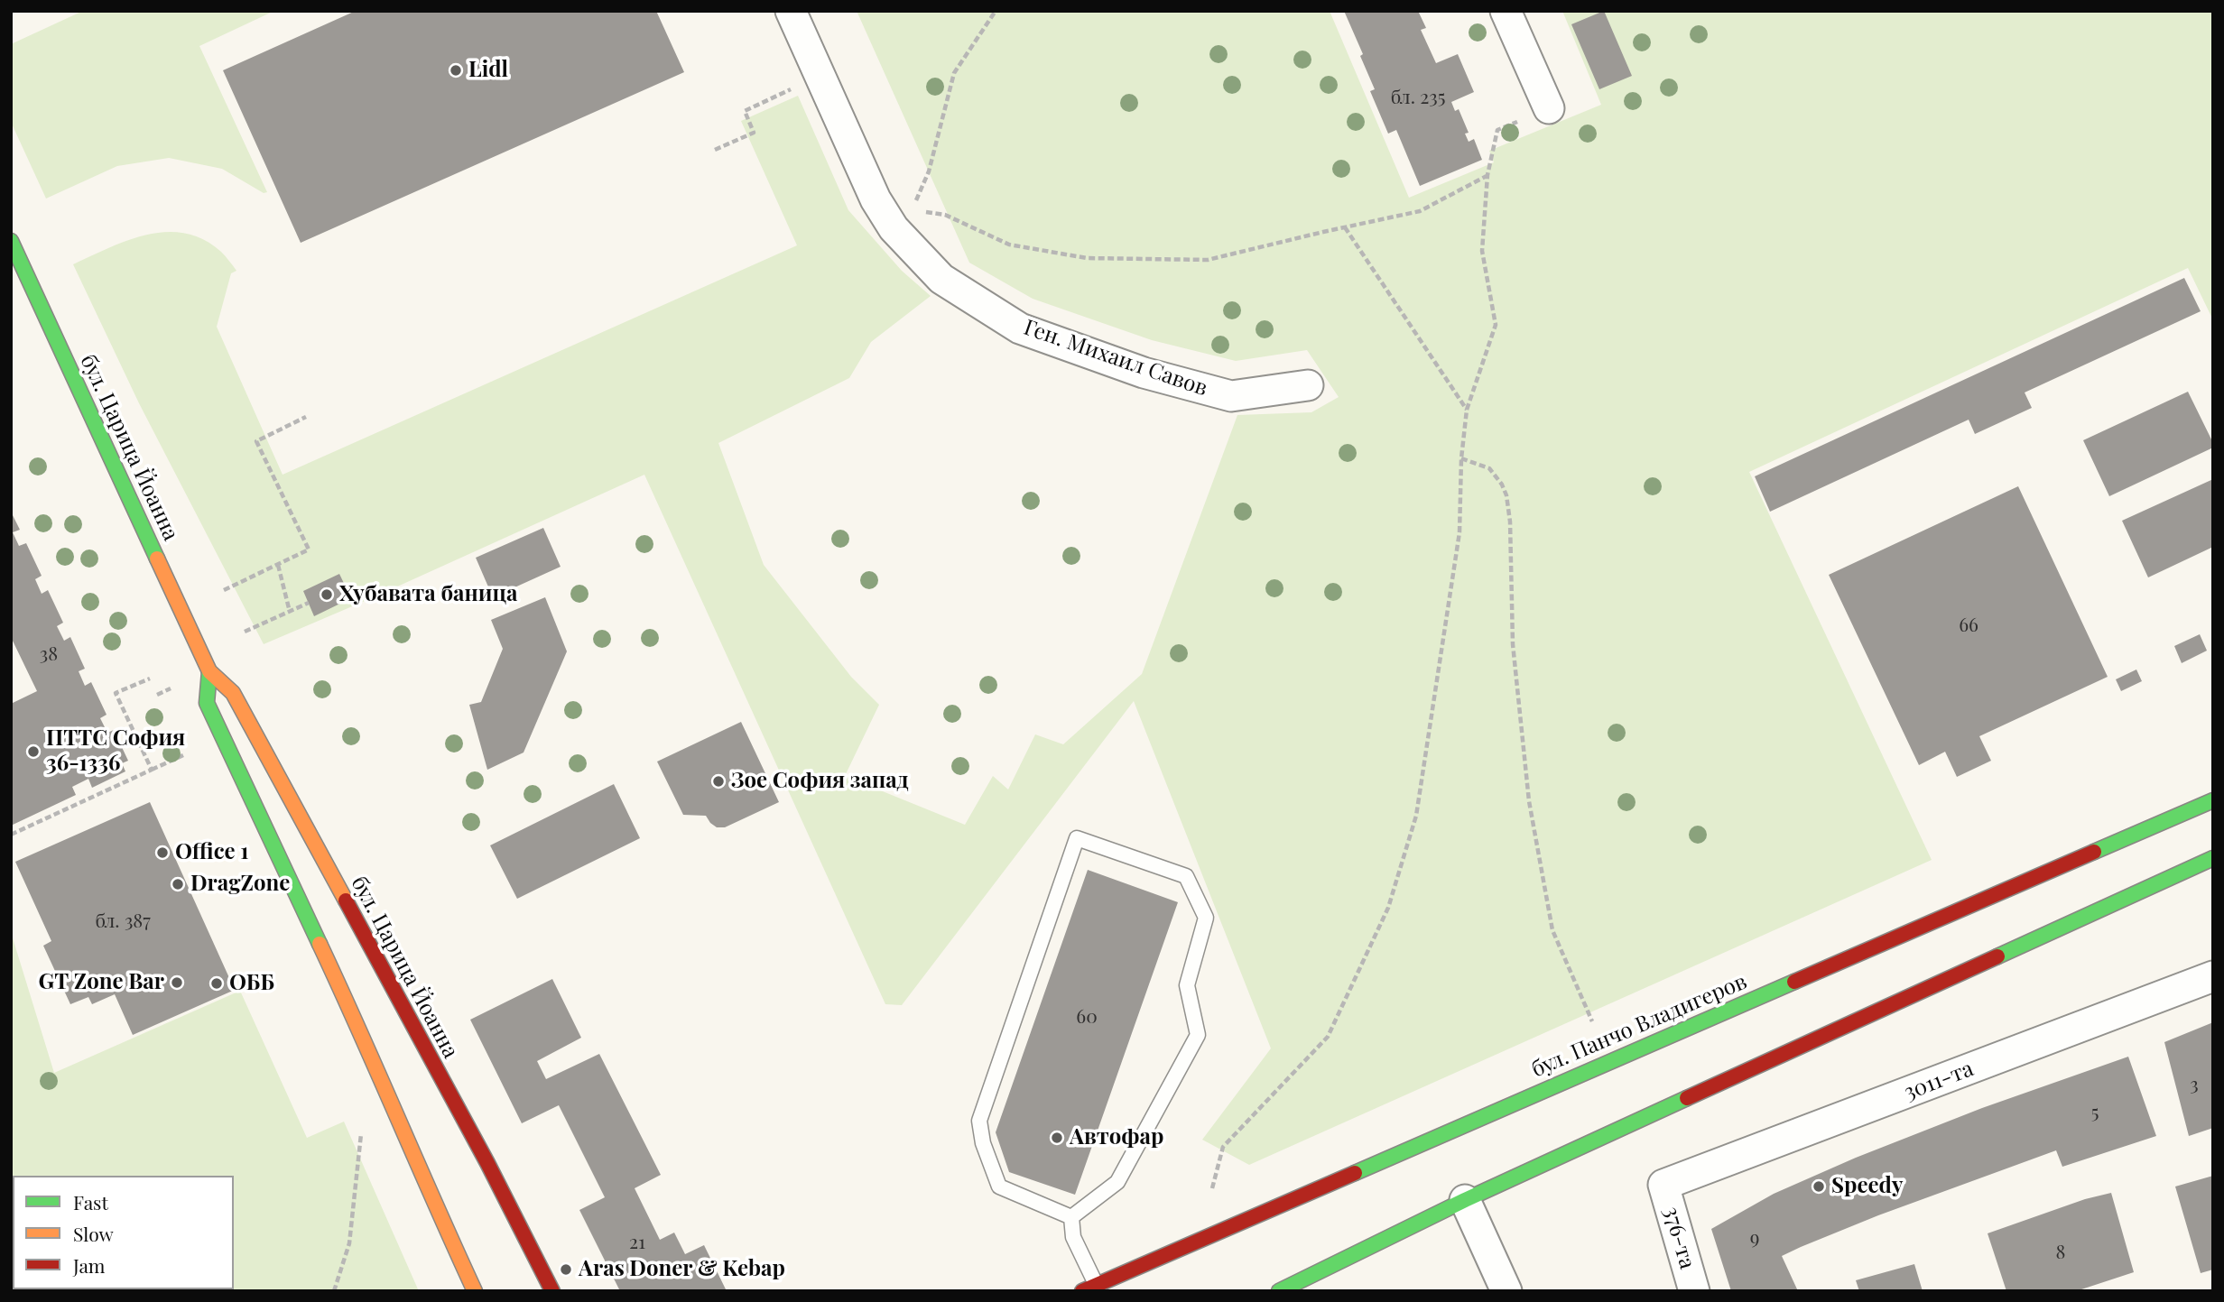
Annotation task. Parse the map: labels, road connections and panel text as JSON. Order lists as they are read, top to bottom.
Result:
{
  "streets": {
    "main road": ["бул. Царица Йоанна", "бул. Панчо Владигеров"],
    "street": ["Ген. Михаил Савов", "3011-та", "376-та"]
  },
  "crossings": [
    ["3011-та", "376-та"]
  ],
  "places": [
    "Lidl",
    "Хубавата баница",
    "ПТТС София 36-1336",
    "Зое София запад",
    "Office 1",
    "DragZone",
    "GT Zone Bar",
    "ОББ",
    "Автофар",
    "Speedy",
    "Aras Doner & Kebap"
  ],
  "house_numbers": [
    "бл. 235",
    "66",
    "38",
    "бл. 387",
    "60",
    "3",
    "5",
    "9",
    "21",
    "8"
  ],
  "legend": ["Fast", "Slow", "Jam"]
}
